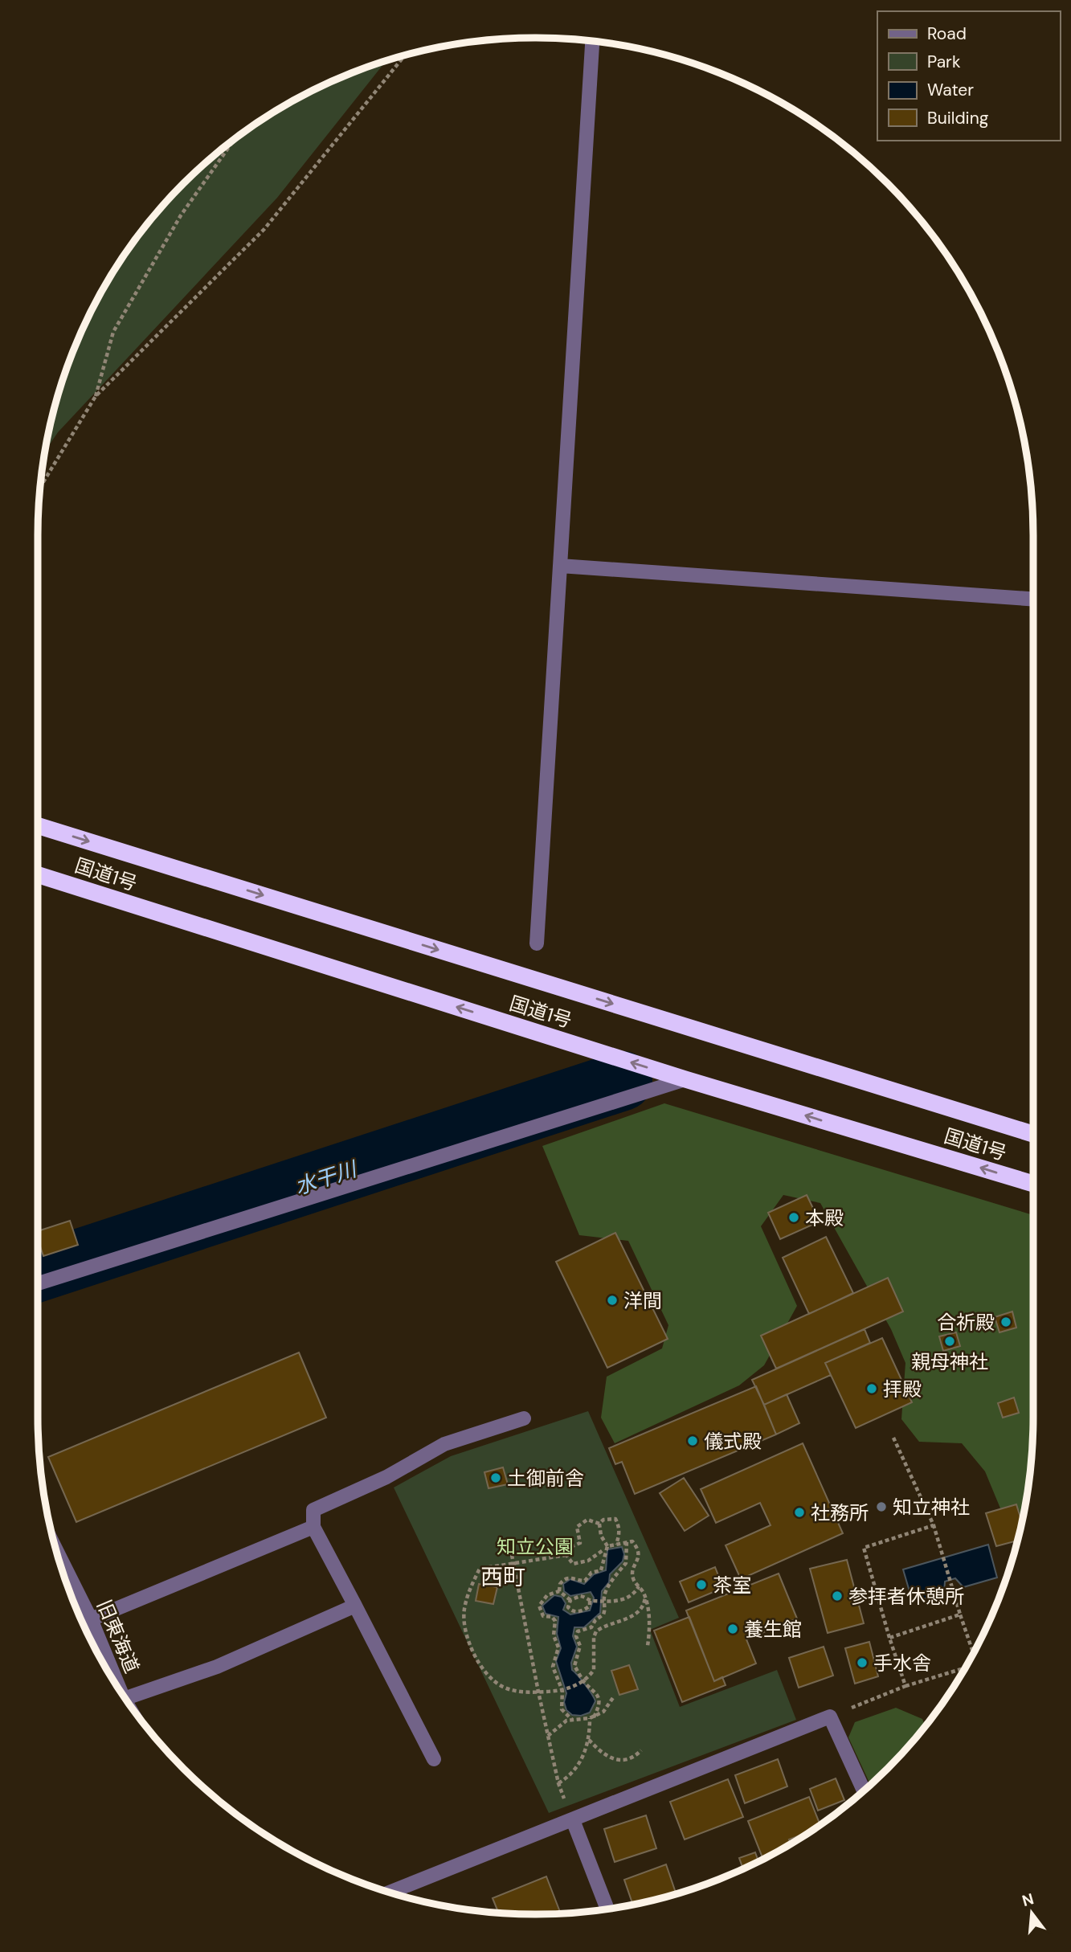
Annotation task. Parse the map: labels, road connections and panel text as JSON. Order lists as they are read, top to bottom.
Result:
{
  "streets": {
    "highway": ["国道1号"],
    "street": ["旧東海道"]
  },
  "districts": ["西町"],
  "water": ["水干川"],
  "parks": ["知立公園"],
  "places": [
    "本殿",
    "洋間",
    "合祈殿",
    "親母神社",
    "拝殿",
    "儀式殿",
    "土御前舎",
    "知立神社",
    "社務所",
    "茶室",
    "参拝者休憩所",
    "養生館",
    "手水舎"
  ],
  "legend": [
    "Road",
    "Park",
    "Water",
    "Building"
  ],
  "north": "top"
}
